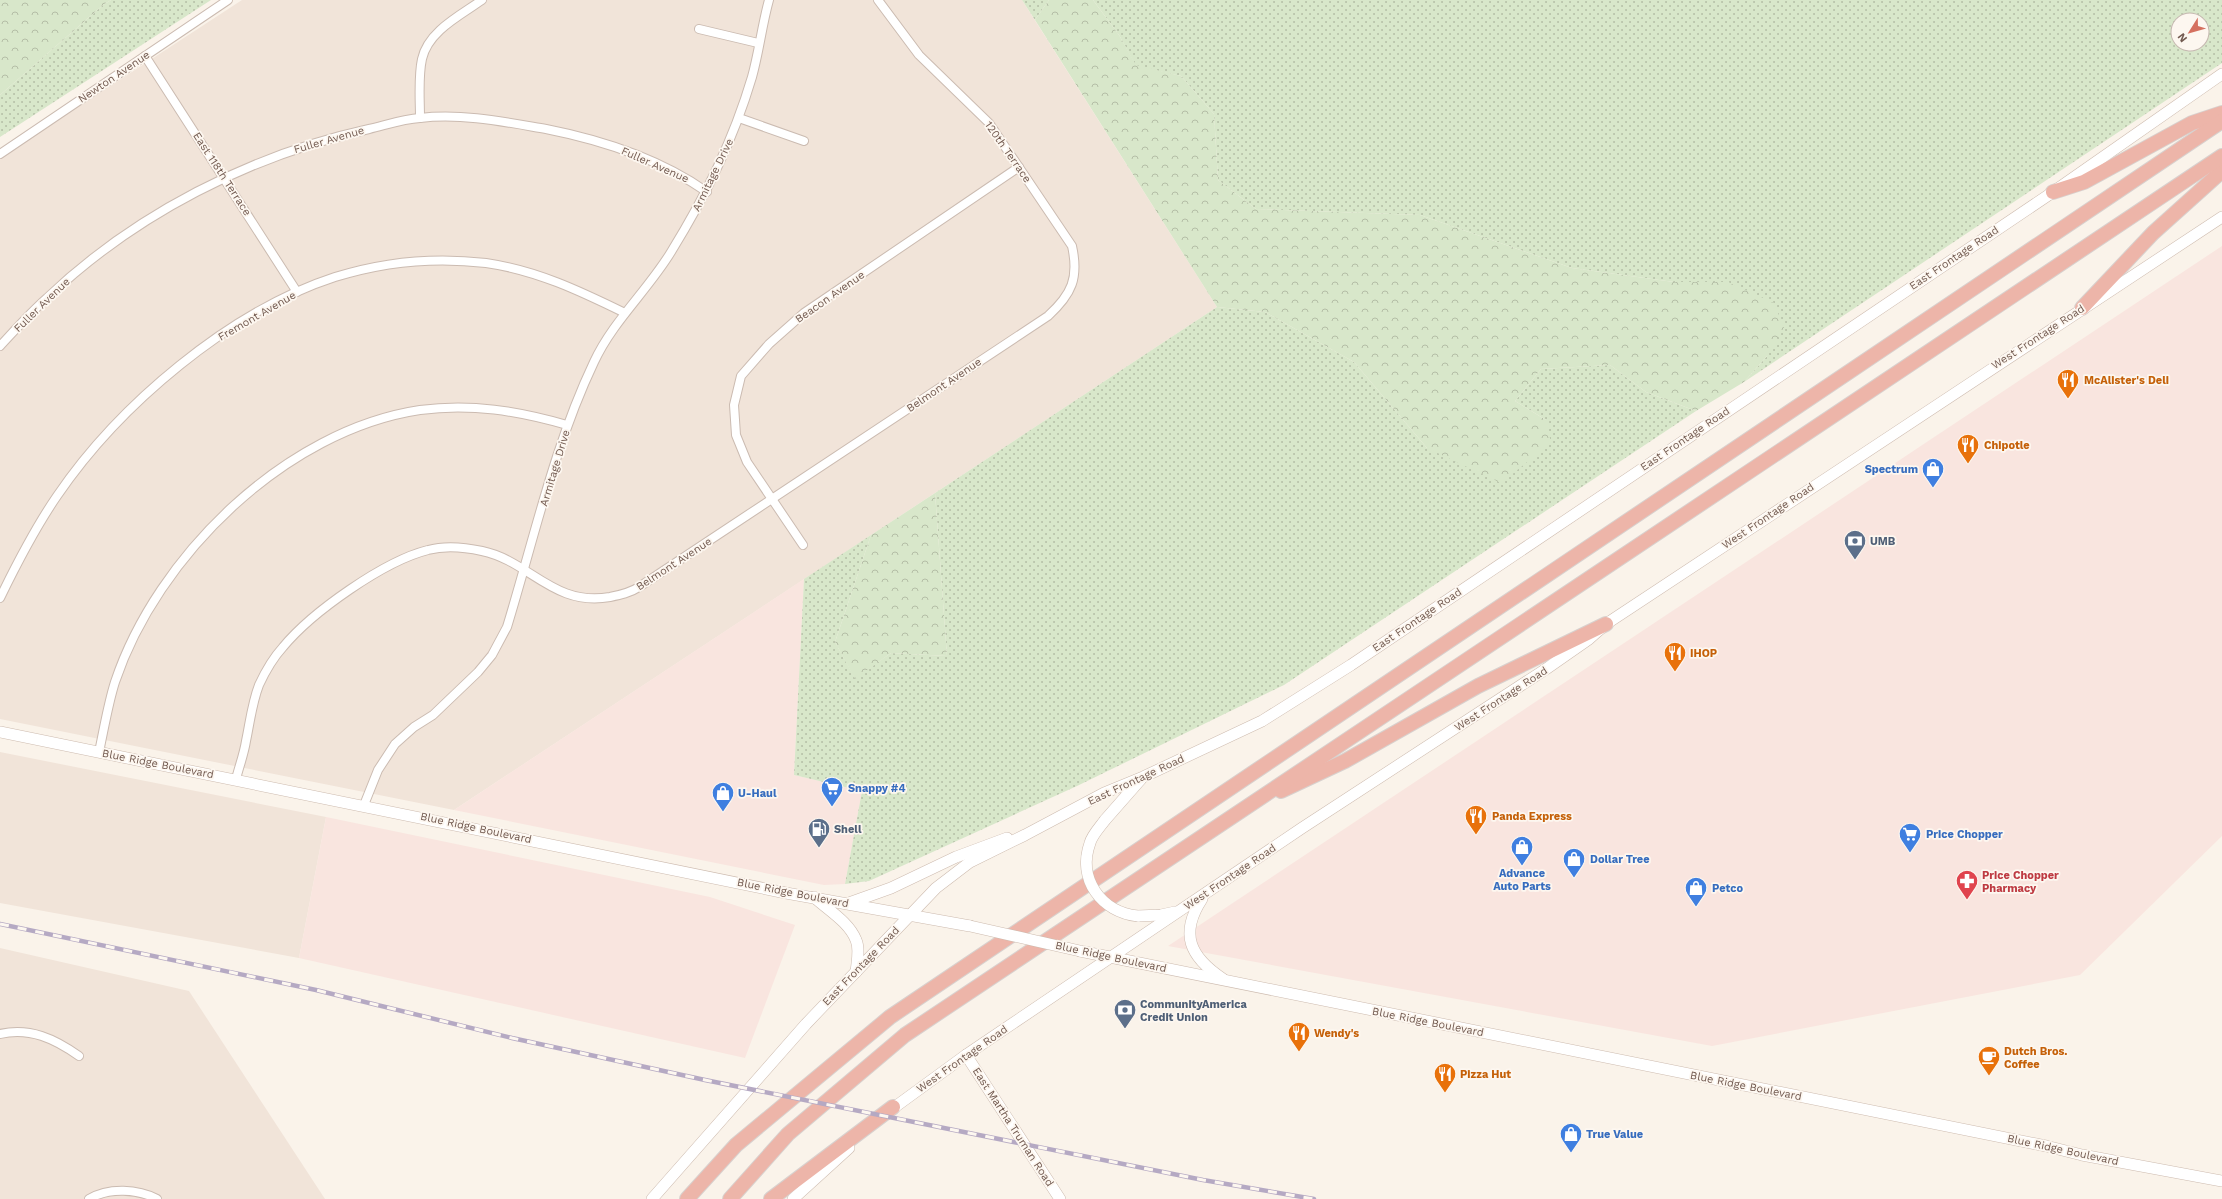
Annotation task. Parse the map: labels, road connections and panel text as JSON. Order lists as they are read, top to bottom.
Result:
{
  "streets": {
    "street": [
      "Newton Avenue",
      "Fuller Avenue",
      "120th Terrace",
      "East 118th Terrace",
      "Armitage Drive",
      "East Frontage Road",
      "Beacon Avenue",
      "Fremont Avenue",
      "West Frontage Road",
      "Belmont Avenue",
      "Blue Ridge Boulevard",
      "East Martha Truman Road"
    ]
  },
  "crossings": [
    ["Newton Avenue", "East 118th Terrace"],
    ["Fuller Avenue", "East 118th Terrace"],
    ["Fuller Avenue", "Armitage Drive"],
    ["120th Terrace", "Beacon Avenue"],
    ["120th Terrace", "Belmont Avenue"],
    ["East 118th Terrace", "Fremont Avenue"],
    ["Armitage Drive", "Fremont Avenue"],
    ["Armitage Drive", "Belmont Avenue"],
    ["Armitage Drive", "Blue Ridge Boulevard"],
    ["East Frontage Road", "Blue Ridge Boulevard"],
    ["Beacon Avenue", "Belmont Avenue"],
    ["West Frontage Road", "Blue Ridge Boulevard"],
    ["West Frontage Road", "East Martha Truman Road"],
    ["Belmont Avenue", "Blue Ridge Boulevard"]
  ],
  "places": {
    "restaurant": [
      "McAlister's Deli",
      "Chipotle",
      "IHOP",
      "Panda Express",
      "Wendy's",
      "Pizza Hut"
    ],
    "shop": [
      "Spectrum",
      "U-Haul",
      "Advance Auto Parts",
      "Dollar Tree",
      "Petco",
      "True Value"
    ],
    "bank": ["UMB", "CommunityAmerica Credit Union"],
    "supermarket": ["Snappy #4", "Price Chopper"],
    "fuel station": ["Shell"],
    "pharmacy": ["Price Chopper Pharmacy"],
    "cafe": ["Dutch Bros. Coffee"]
  },
  "north": "bottom left"
}
